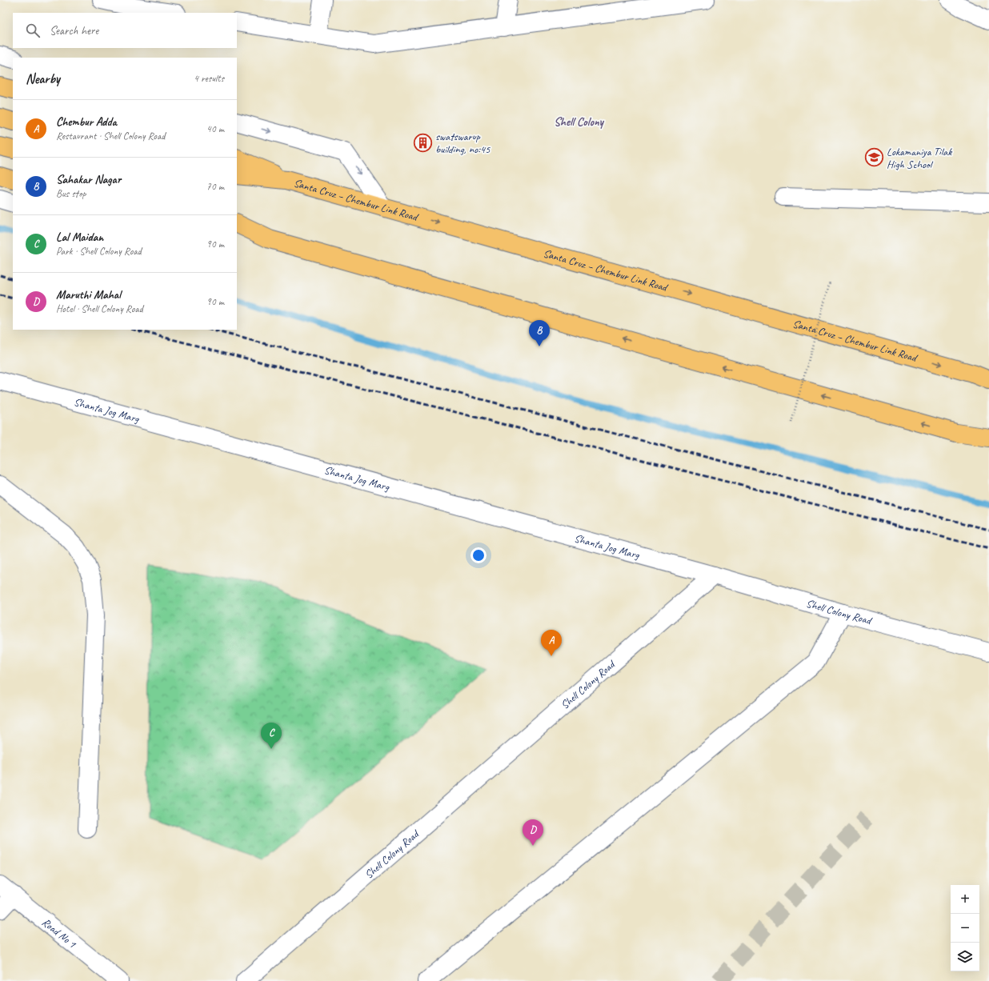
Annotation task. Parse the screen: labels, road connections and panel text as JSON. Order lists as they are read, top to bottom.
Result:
{
  "streets": {
    "highway": ["Santa Cruz – Chembur Link Road"],
    "street": ["Shanta Jog Marg", "Shell Colony Road", "Road No 1"]
  },
  "crossings": [
    ["Shanta Jog Marg", "Shell Colony Road"]
  ],
  "districts": ["Shell Colony"],
  "places": {
    "building": ["swatswarup building, no:45"],
    "school or university": ["Lokamaniya Tilak High School"]
  },
  "page": {
    "search": "Search here",
    "heading": ["Nearby", "4 results"],
    "list": [
      {
        "mark": "A",
        "name": "Chembur Adda",
        "note": "Restaurant · Shell Colony Road",
        "value": "40 m"
      },
      {
        "mark": "B",
        "name": "Sahakar Nagar",
        "note": "Bus stop",
        "value": "70 m"
      },
      {
        "mark": "C",
        "name": "Lal Maidan",
        "note": "Park · Shell Colony Road",
        "value": "90 m"
      },
      {
        "mark": "D",
        "name": "Maruthi Mahal",
        "note": "Hotel · Shell Colony Road",
        "value": "90 m"
      }
    ],
    "pins": [
      "B",
      "A",
      "C",
      "D"
    ],
    "map_buttons": ["+", "−"]
  }
}
